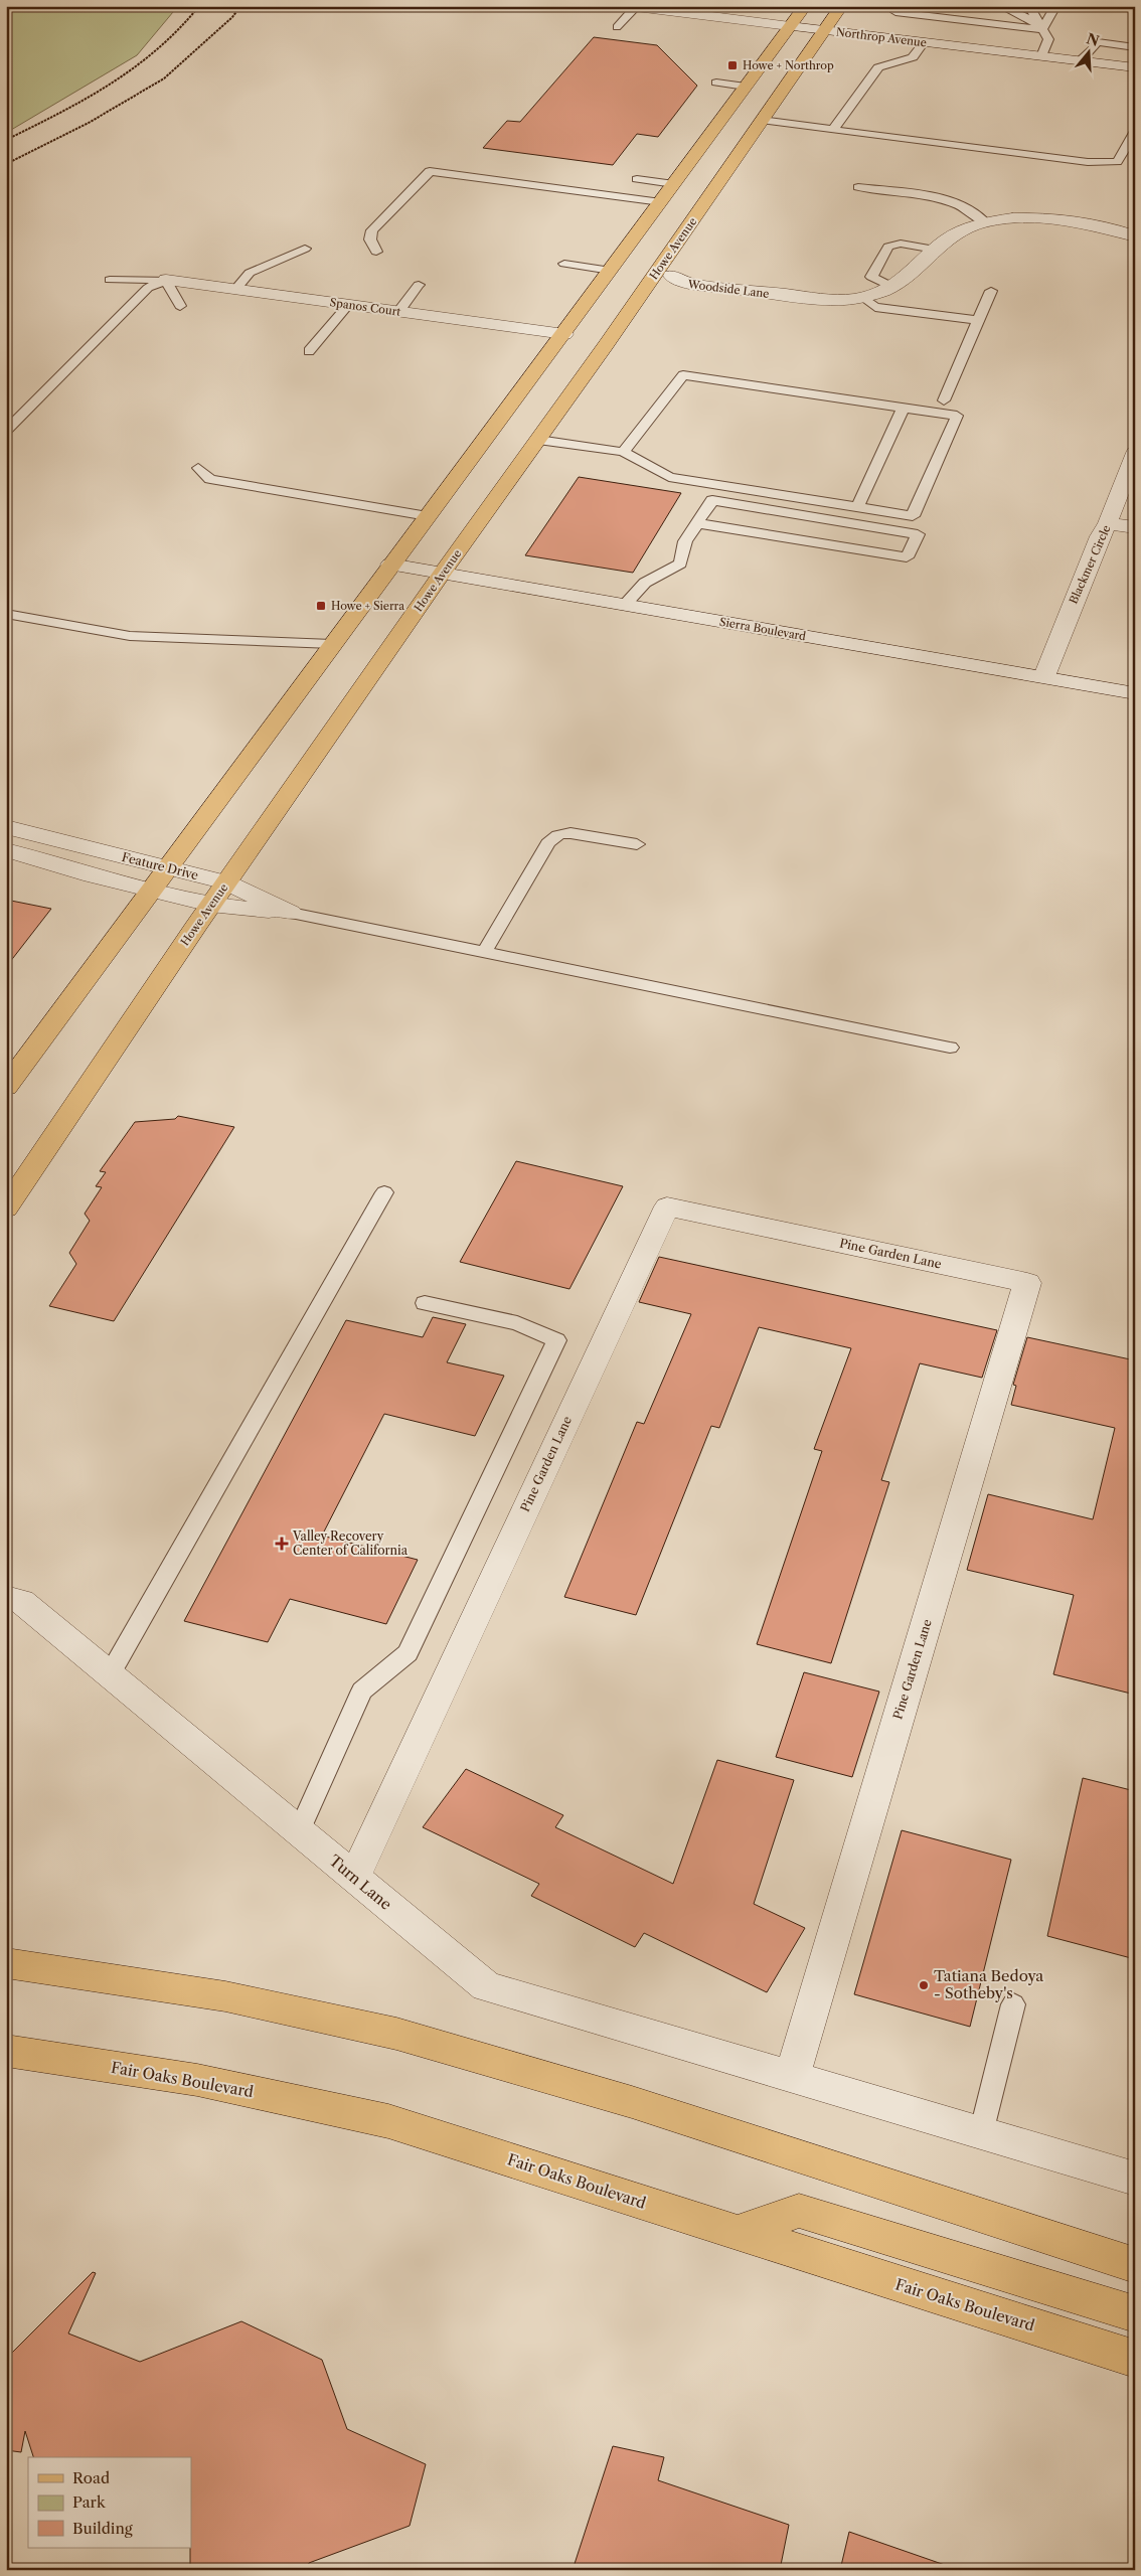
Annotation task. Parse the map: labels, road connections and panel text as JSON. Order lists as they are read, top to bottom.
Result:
{
  "streets": {
    "main road": ["Howe Avenue", "Fair Oaks Boulevard"],
    "street": [
      "Northrop Avenue",
      "Woodside Lane",
      "Spanos Court",
      "Blackmer Circle",
      "Sierra Boulevard",
      "Feature Drive",
      "Pine Garden Lane",
      "Turn Lane"
    ]
  },
  "crossings": [
    ["Northrop Avenue", "Howe Avenue"],
    ["Howe Avenue", "Woodside Lane"],
    ["Howe Avenue", "Sierra Boulevard"],
    ["Howe Avenue", "Feature Drive"],
    ["Blackmer Circle", "Sierra Boulevard"],
    ["Pine Garden Lane", "Turn Lane"]
  ],
  "places": {
    "transit": ["Howe + Northrop", "Howe + Sierra"],
    "health": ["Valley Recovery Center of California"],
    "other": ["Tatiana Bedoya - Sotheby's"]
  },
  "legend": ["Road", "Park", "Building"],
  "north": "top"
}
